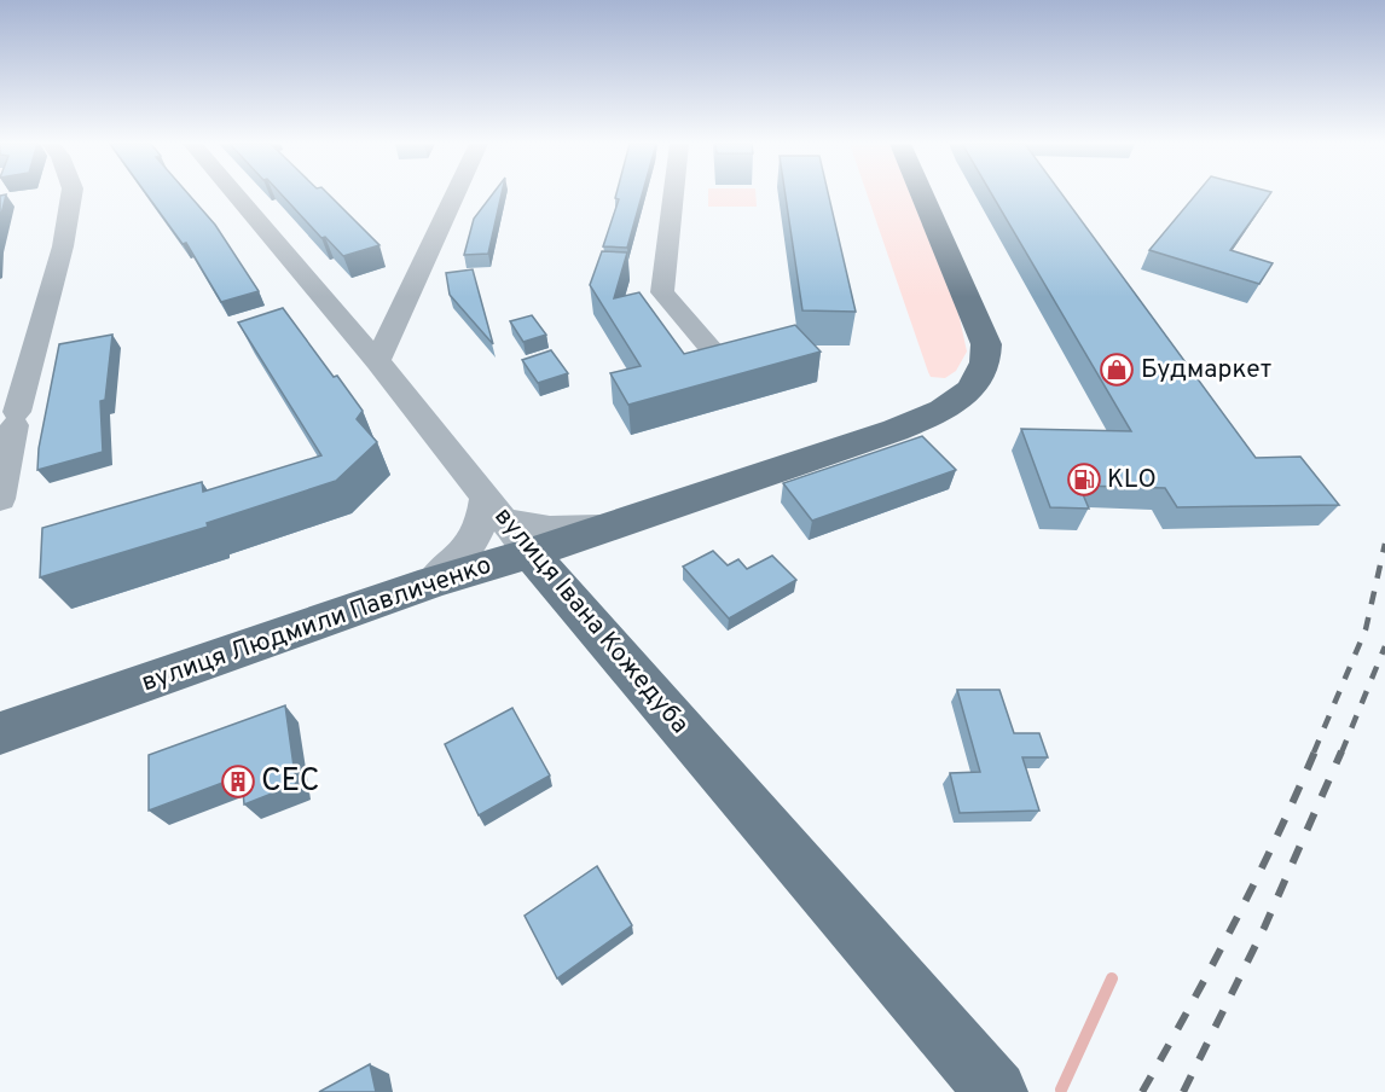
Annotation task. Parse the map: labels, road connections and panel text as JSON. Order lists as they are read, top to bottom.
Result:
{
  "streets": {
    "main road": ["вулиця Івана Кожедуба", "вулиця Людмили Павличенко"]
  },
  "crossings": [
    ["вулиця Івана Кожедуба", "вулиця Людмили Павличенко"]
  ],
  "places": {
    "shop": ["Будмаркет"],
    "fuel station": ["KLO"],
    "building": ["СЕС"]
  }
}
